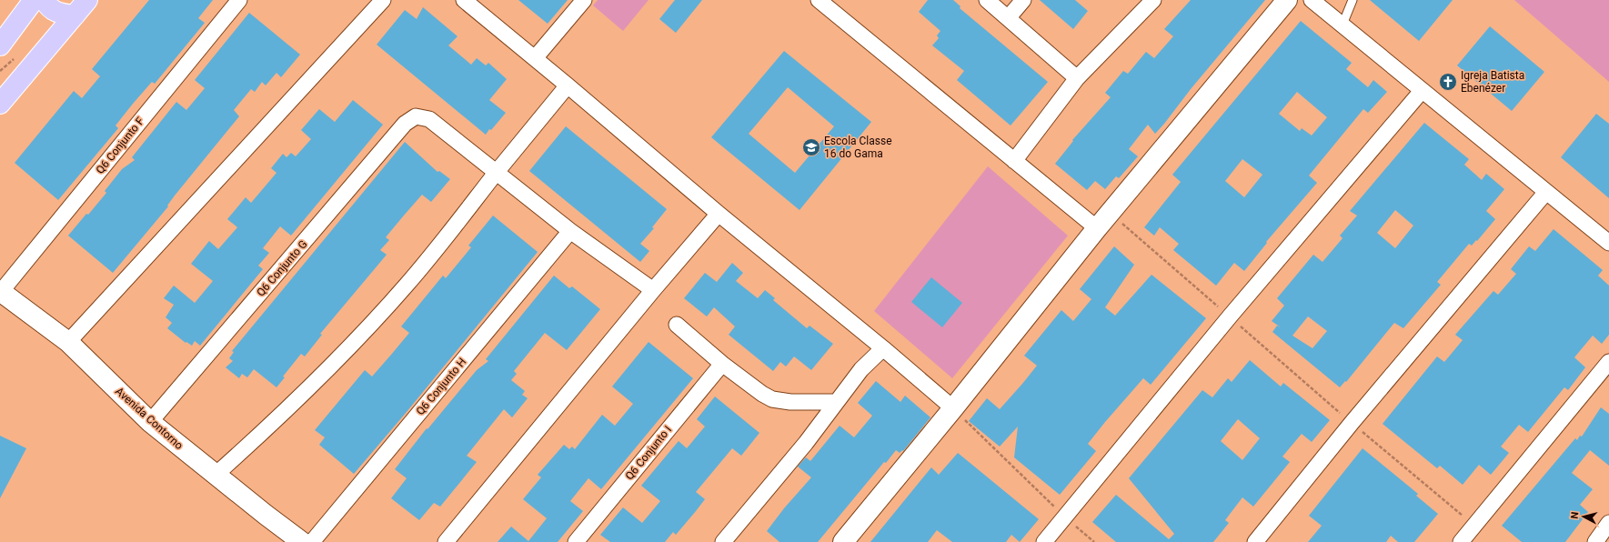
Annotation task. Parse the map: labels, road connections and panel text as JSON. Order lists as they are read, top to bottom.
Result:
{
  "streets": {
    "street": [
      "Q6 Conjunto F",
      "Q6 Conjunto G",
      "Q6 Conjunto H",
      "Avenida Contorno",
      "Q6 Conjunto I"
    ]
  },
  "crossings": [
    ["Q6 Conjunto F", "Avenida Contorno"],
    ["Q6 Conjunto G", "Avenida Contorno"]
  ],
  "places": {
    "church": ["Igreja Batista Ebenézer"],
    "school or university": ["Escola Classe 16 do Gama"]
  },
  "north": "left"
}
